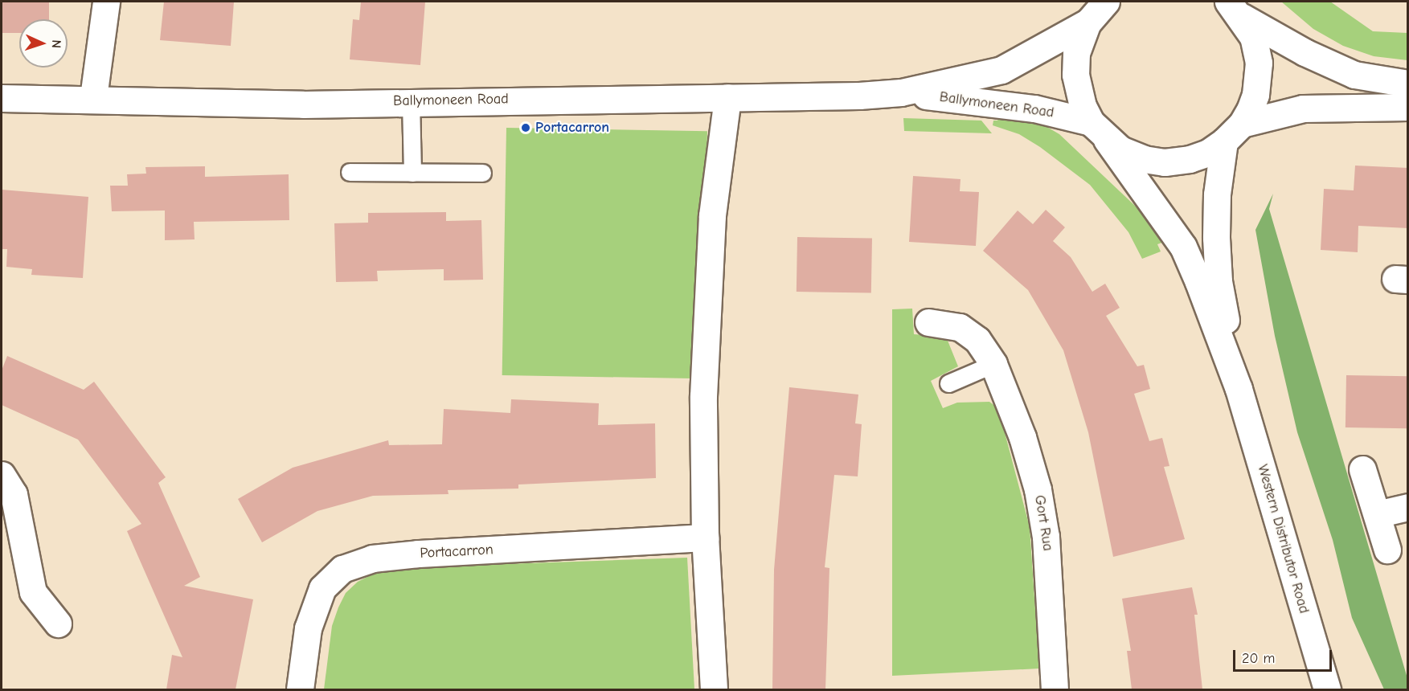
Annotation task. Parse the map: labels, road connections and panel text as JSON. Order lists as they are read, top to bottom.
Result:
{
  "streets": {
    "street": [
      "Ballymoneen Road",
      "Gort Rua",
      "Western Distributor Road",
      "Portacarron"
    ]
  },
  "crossings": [
    ["Ballymoneen Road", "Western Distributor Road"]
  ],
  "places": ["Portacarron"],
  "scale_bar": "20 m",
  "north": "right"
}
